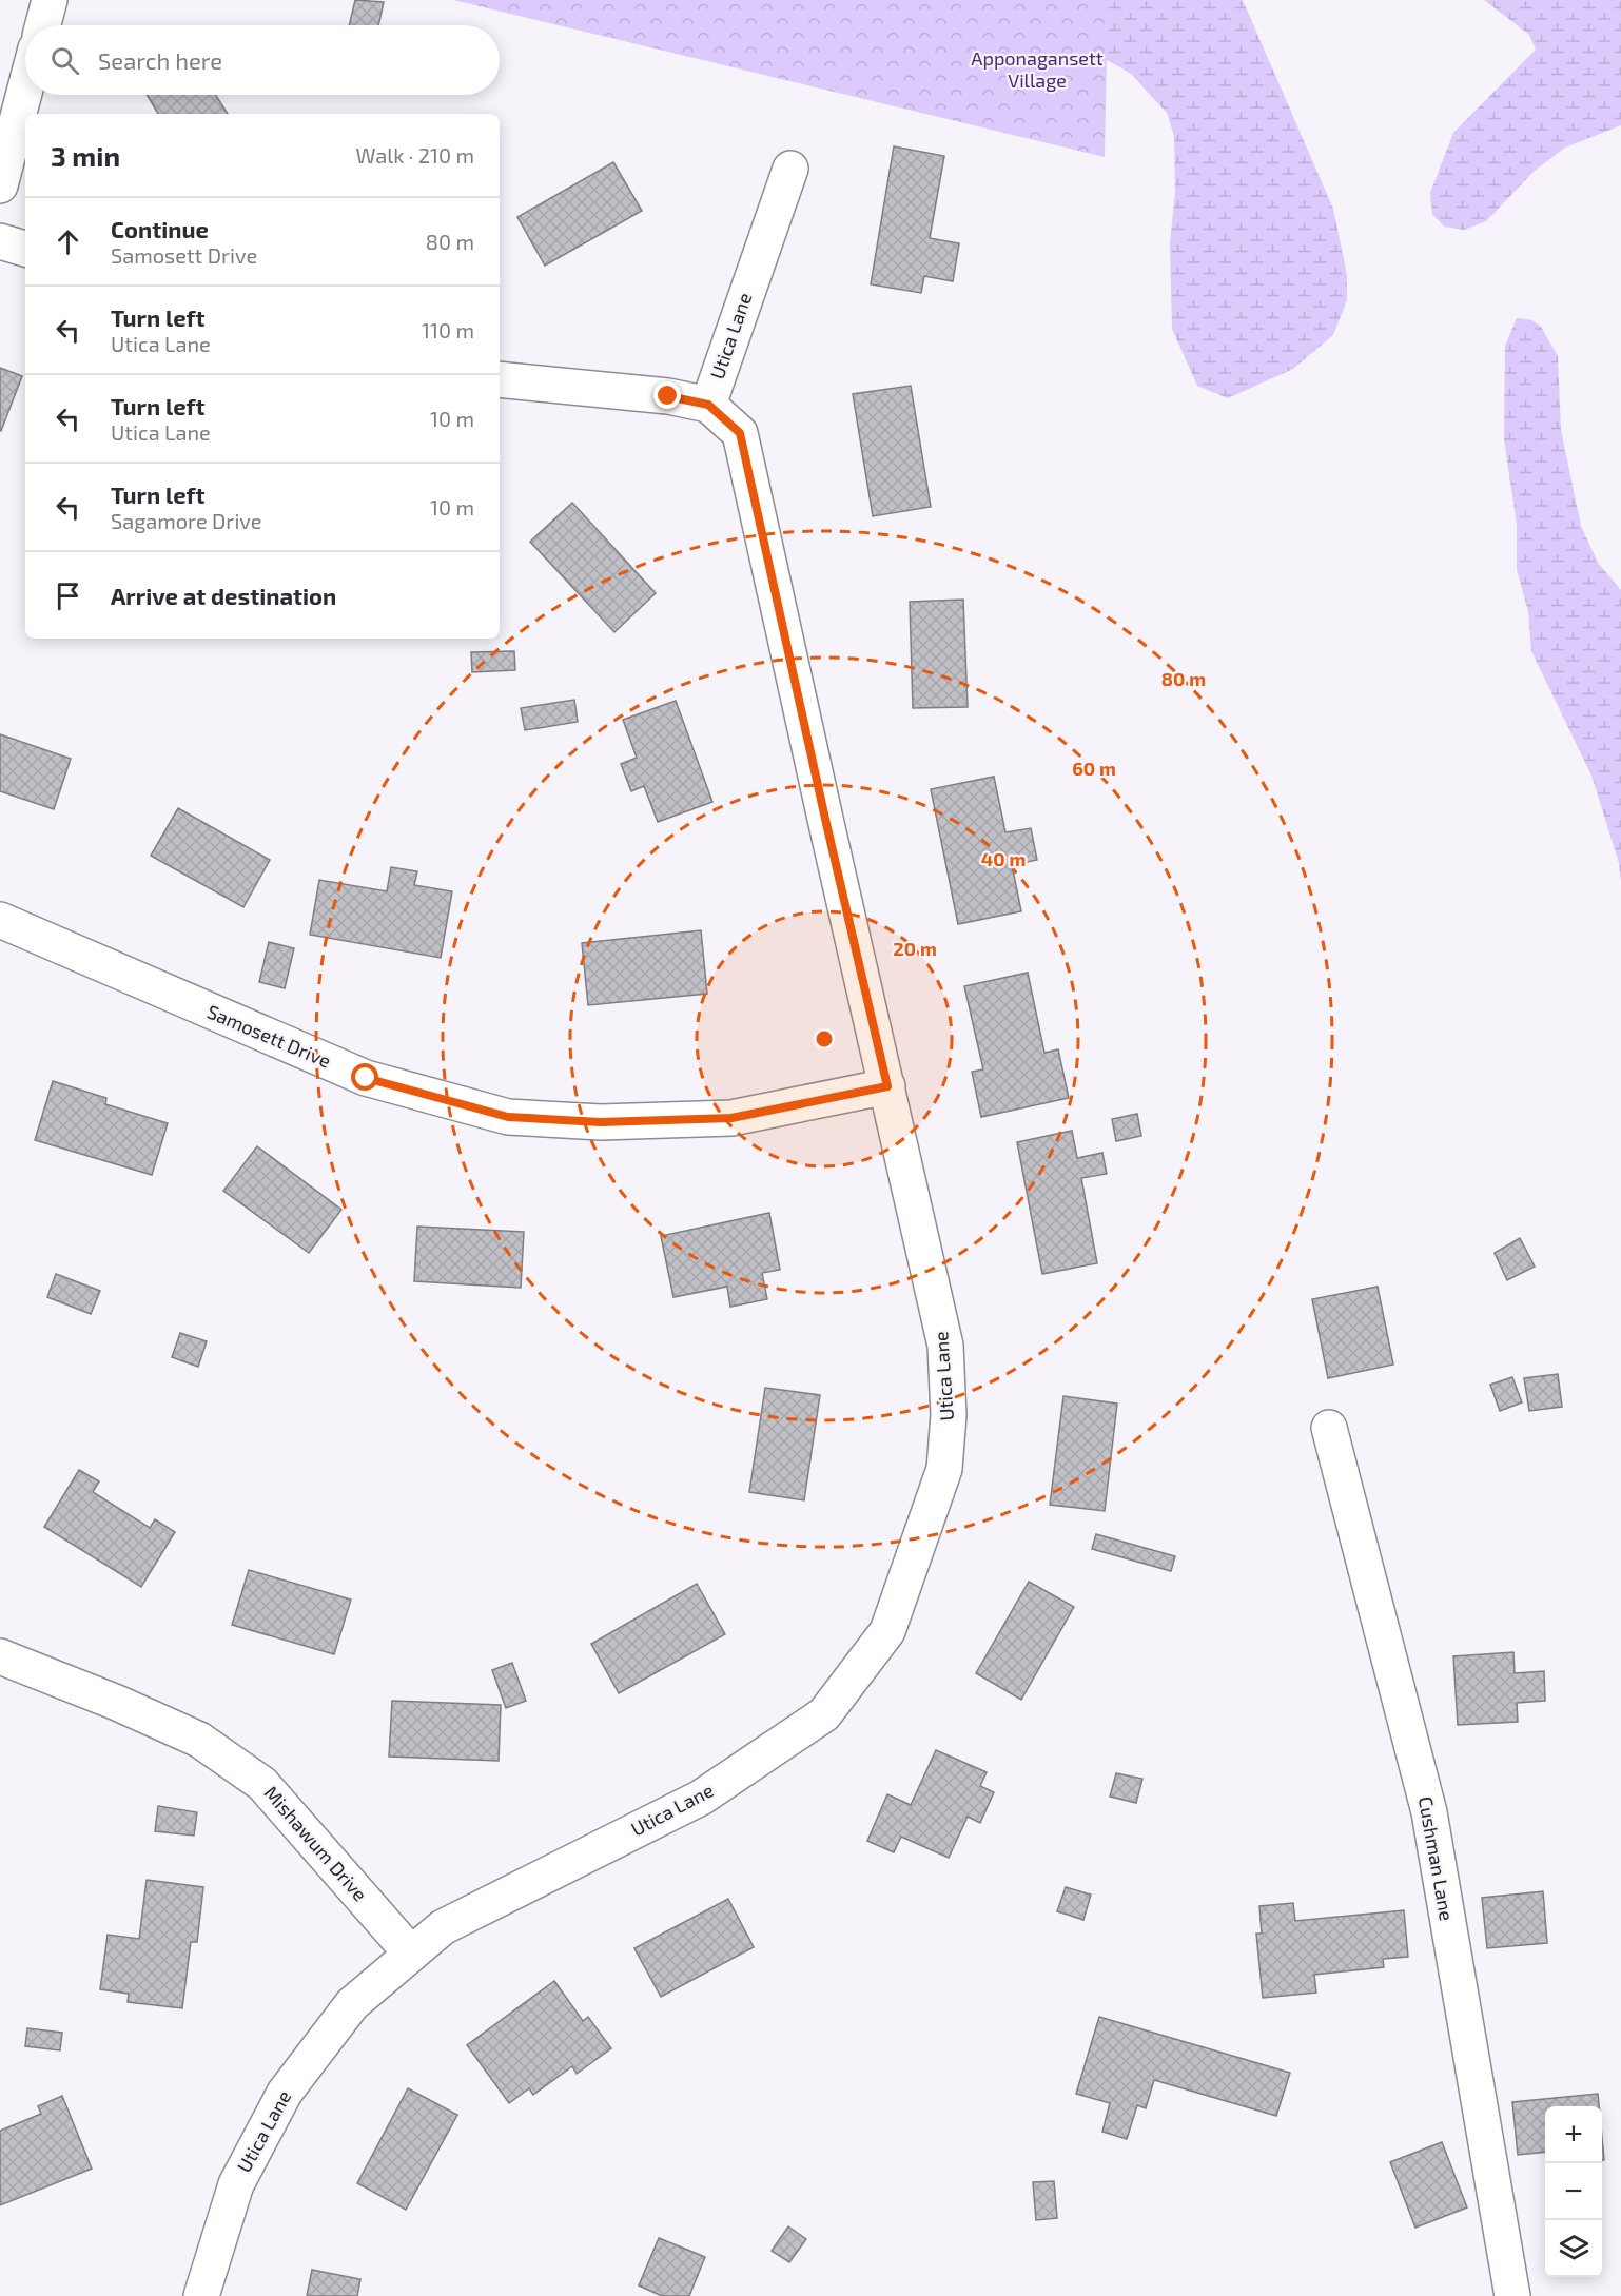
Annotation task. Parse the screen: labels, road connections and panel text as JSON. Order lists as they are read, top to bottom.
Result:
{
  "streets": {
    "street": [
      "Utica Lane",
      "Samosett Drive",
      "Mishawum Drive",
      "Cushman Lane"
    ]
  },
  "crossings": [
    ["Utica Lane", "Samosett Drive"],
    ["Utica Lane", "Mishawum Drive"]
  ],
  "parks": ["Apponagansett Village"],
  "page": {
    "search": "Search here",
    "heading": ["3 min", "Walk · 210 m"],
    "list": [
      ["Continue", "Samosett Drive", "80 m"],
      ["Turn left", "Utica Lane", "110 m"],
      ["Turn left", "Utica Lane", "10 m"],
      ["Turn left", "Sagamore Drive", "10 m"],
      "Arrive at destination"
    ],
    "map_buttons": ["+", "−"]
  },
  "rings": [
    "80 m",
    "60 m",
    "40 m",
    "20 m"
  ]
}
